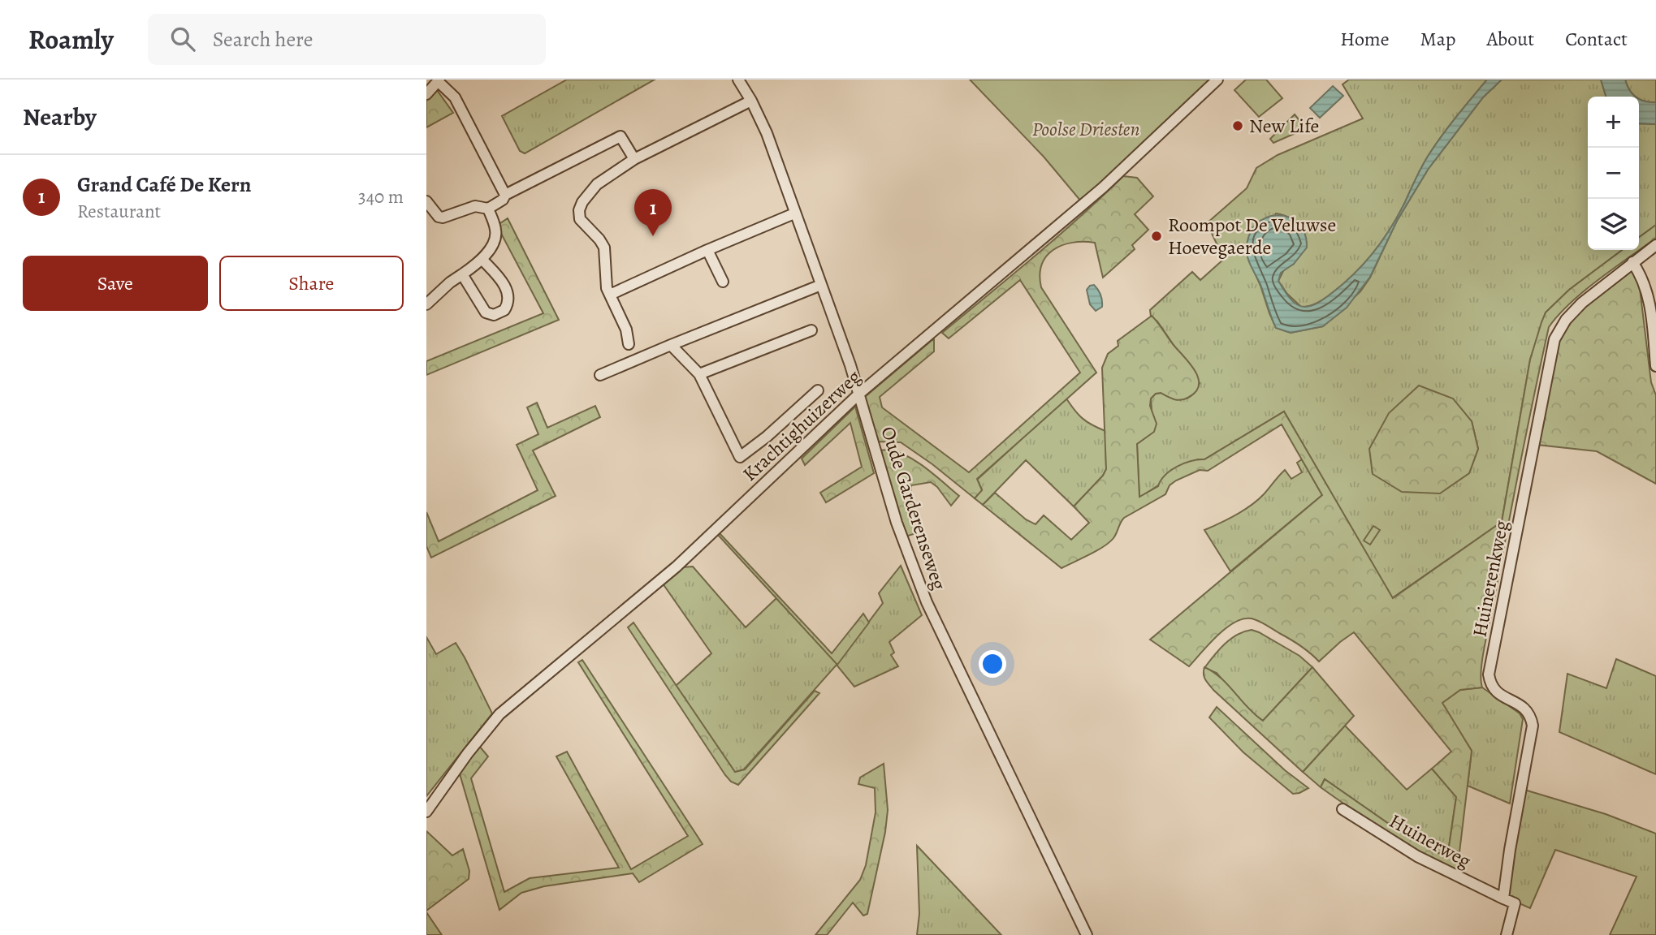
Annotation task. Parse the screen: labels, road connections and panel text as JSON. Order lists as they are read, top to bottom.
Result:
{
  "streets": {
    "street": [
      "Krachtighuizerweg",
      "Oude Garderenseweg",
      "Huinerenkweg",
      "Huinerweg"
    ]
  },
  "crossings": [
    ["Krachtighuizerweg", "Oude Garderenseweg"],
    ["Huinerenkweg", "Huinerweg"]
  ],
  "parks": ["Poolse Driesten"],
  "places": ["New Life", "Roompot De Veluwse Hoevegaerde"],
  "page": {
    "header": "Roamly",
    "search": "Search here",
    "nav": [
      "Home",
      "Map",
      "About",
      "Contact"
    ],
    "heading": "Nearby",
    "map_buttons": ["+", "−"],
    "list": [
      {
        "mark": "1",
        "name": "Grand Café De Kern",
        "note": "Restaurant",
        "value": "340 m"
      }
    ],
    "pins": "1",
    "buttons": ["Save", "Share"]
  }
}
